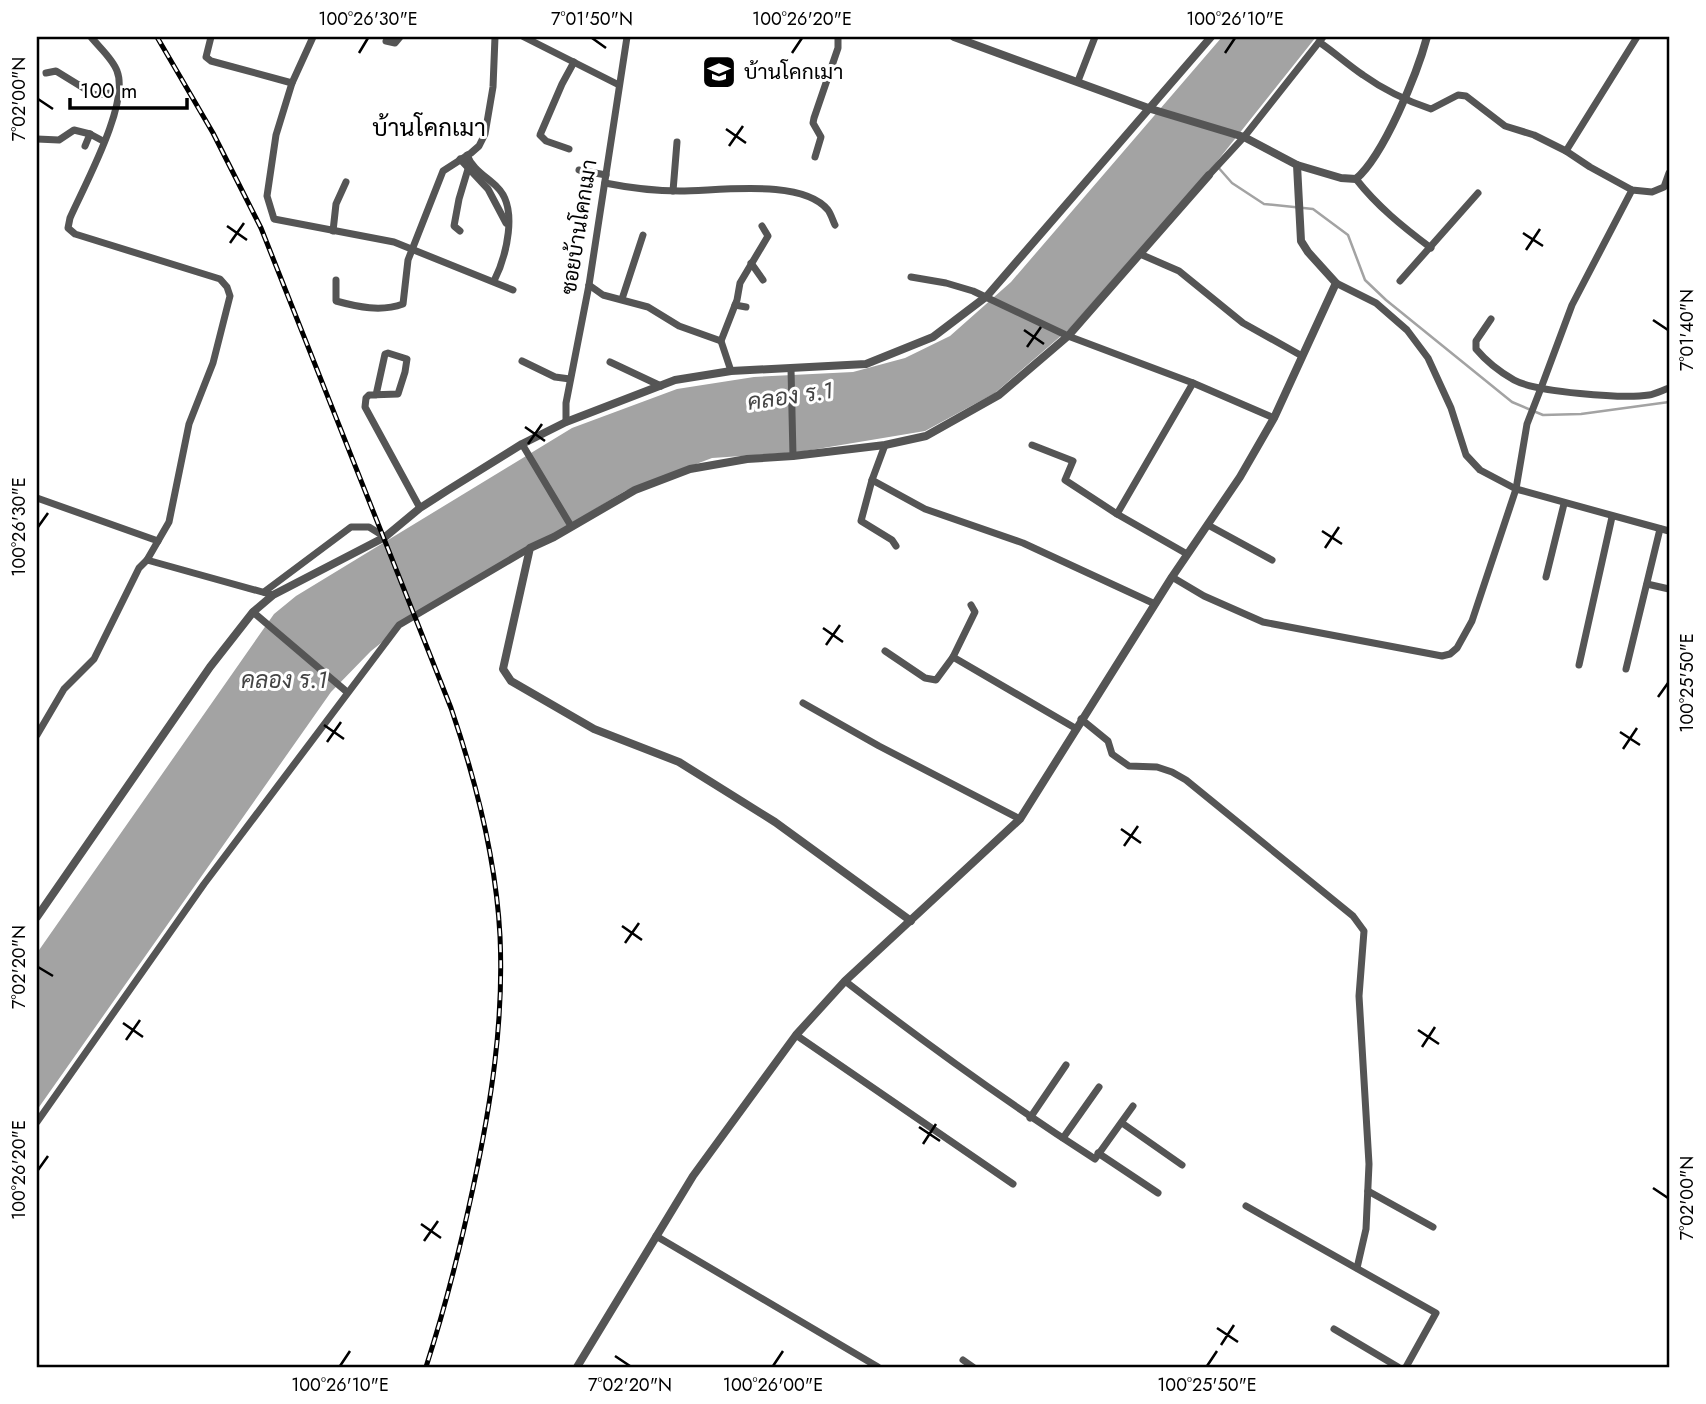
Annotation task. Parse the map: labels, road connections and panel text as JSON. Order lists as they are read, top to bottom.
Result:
{
  "streets": {
    "street": ["ซอยบ้านโคกเมา"]
  },
  "districts": ["บ้านโคกเมา"],
  "water": ["คลอง ร.1"],
  "places": {
    "school or university": ["บ้านโคกเมา"]
  },
  "scale_bar": "100 m",
  "coordinates": [
    "100°26'30\"E",
    "7°01'50\"N",
    "100°26'20\"E",
    "100°26'10\"E",
    "7°02'00\"N",
    "7°01'40\"N",
    "100°25'50\"E",
    "7°02'20\"N",
    "100°26'00\"E"
  ]
}
